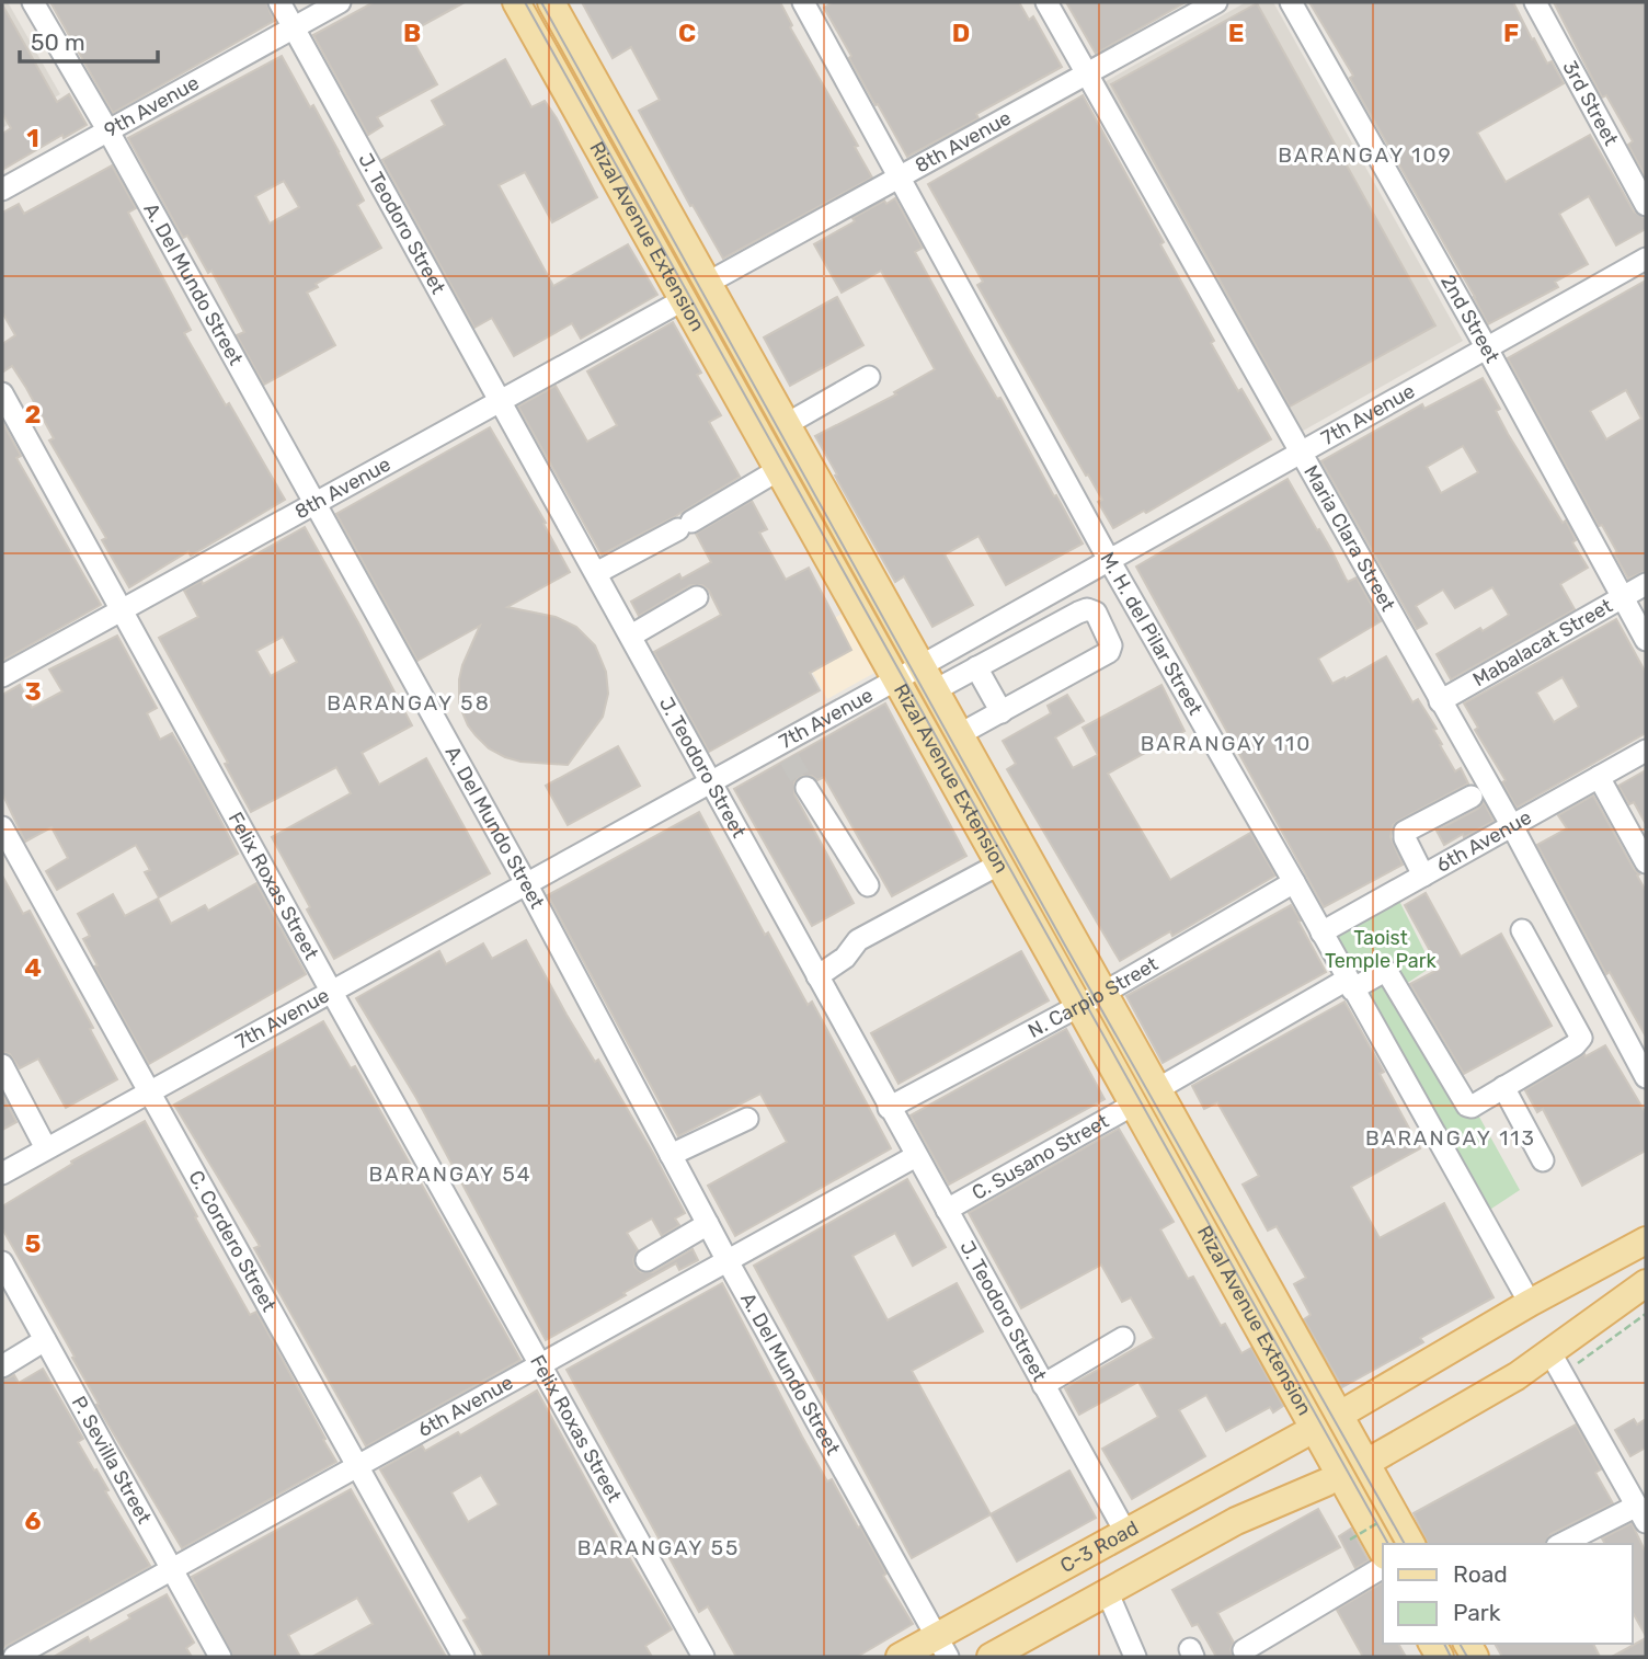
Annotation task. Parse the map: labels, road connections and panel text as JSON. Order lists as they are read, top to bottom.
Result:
{
  "streets": {
    "main road": ["Rizal Avenue Extension", "C-3 Road"],
    "street": [
      "3rd Street",
      "9th Avenue",
      "8th Avenue",
      "J. Teodoro Street",
      "A. Del Mundo Street",
      "2nd Street",
      "7th Avenue",
      "Maria Clara Street",
      "M. H. del Pilar Street",
      "Mabalacat Street",
      "6th Avenue",
      "Felix Roxas Street",
      "N. Carpio Street",
      "C. Susano Street",
      "C. Cordero Street",
      "P. Sevilla Street"
    ]
  },
  "crossings": [
    ["9th Avenue", "J. Teodoro Street"],
    ["9th Avenue", "A. Del Mundo Street"],
    ["8th Avenue", "J. Teodoro Street"],
    ["8th Avenue", "Rizal Avenue Extension"],
    ["8th Avenue", "A. Del Mundo Street"],
    ["8th Avenue", "Maria Clara Street"],
    ["8th Avenue", "M. H. del Pilar Street"],
    ["8th Avenue", "Felix Roxas Street"],
    ["J. Teodoro Street", "7th Avenue"],
    ["J. Teodoro Street", "6th Avenue"],
    ["J. Teodoro Street", "N. Carpio Street"],
    ["J. Teodoro Street", "C. Susano Street"],
    ["J. Teodoro Street", "C-3 Road"],
    ["Rizal Avenue Extension", "7th Avenue"],
    ["Rizal Avenue Extension", "N. Carpio Street"],
    ["Rizal Avenue Extension", "C. Susano Street"],
    ["A. Del Mundo Street", "7th Avenue"],
    ["A. Del Mundo Street", "6th Avenue"],
    ["A. Del Mundo Street", "C-3 Road"],
    ["2nd Street", "7th Avenue"],
    ["2nd Street", "Mabalacat Street"],
    ["7th Avenue", "Maria Clara Street"],
    ["7th Avenue", "M. H. del Pilar Street"],
    ["7th Avenue", "Felix Roxas Street"],
    ["7th Avenue", "C. Cordero Street"],
    ["Maria Clara Street", "Mabalacat Street"],
    ["Maria Clara Street", "6th Avenue"],
    ["M. H. del Pilar Street", "6th Avenue"],
    ["M. H. del Pilar Street", "N. Carpio Street"],
    ["6th Avenue", "Felix Roxas Street"],
    ["6th Avenue", "C. Cordero Street"],
    ["6th Avenue", "P. Sevilla Street"]
  ],
  "districts": [
    "BARANGAY 109",
    "BARANGAY 58",
    "BARANGAY 110",
    "BARANGAY 113",
    "BARANGAY 54",
    "BARANGAY 55"
  ],
  "parks": ["Taoist Temple Park"],
  "legend": ["Road", "Park"],
  "scale_bar": "50 m",
  "grid": {
    "columns": [
      "B",
      "C",
      "D",
      "E",
      "F"
    ],
    "rows": [
      "1",
      "2",
      "3",
      "4",
      "5",
      "6"
    ]
  }
}
